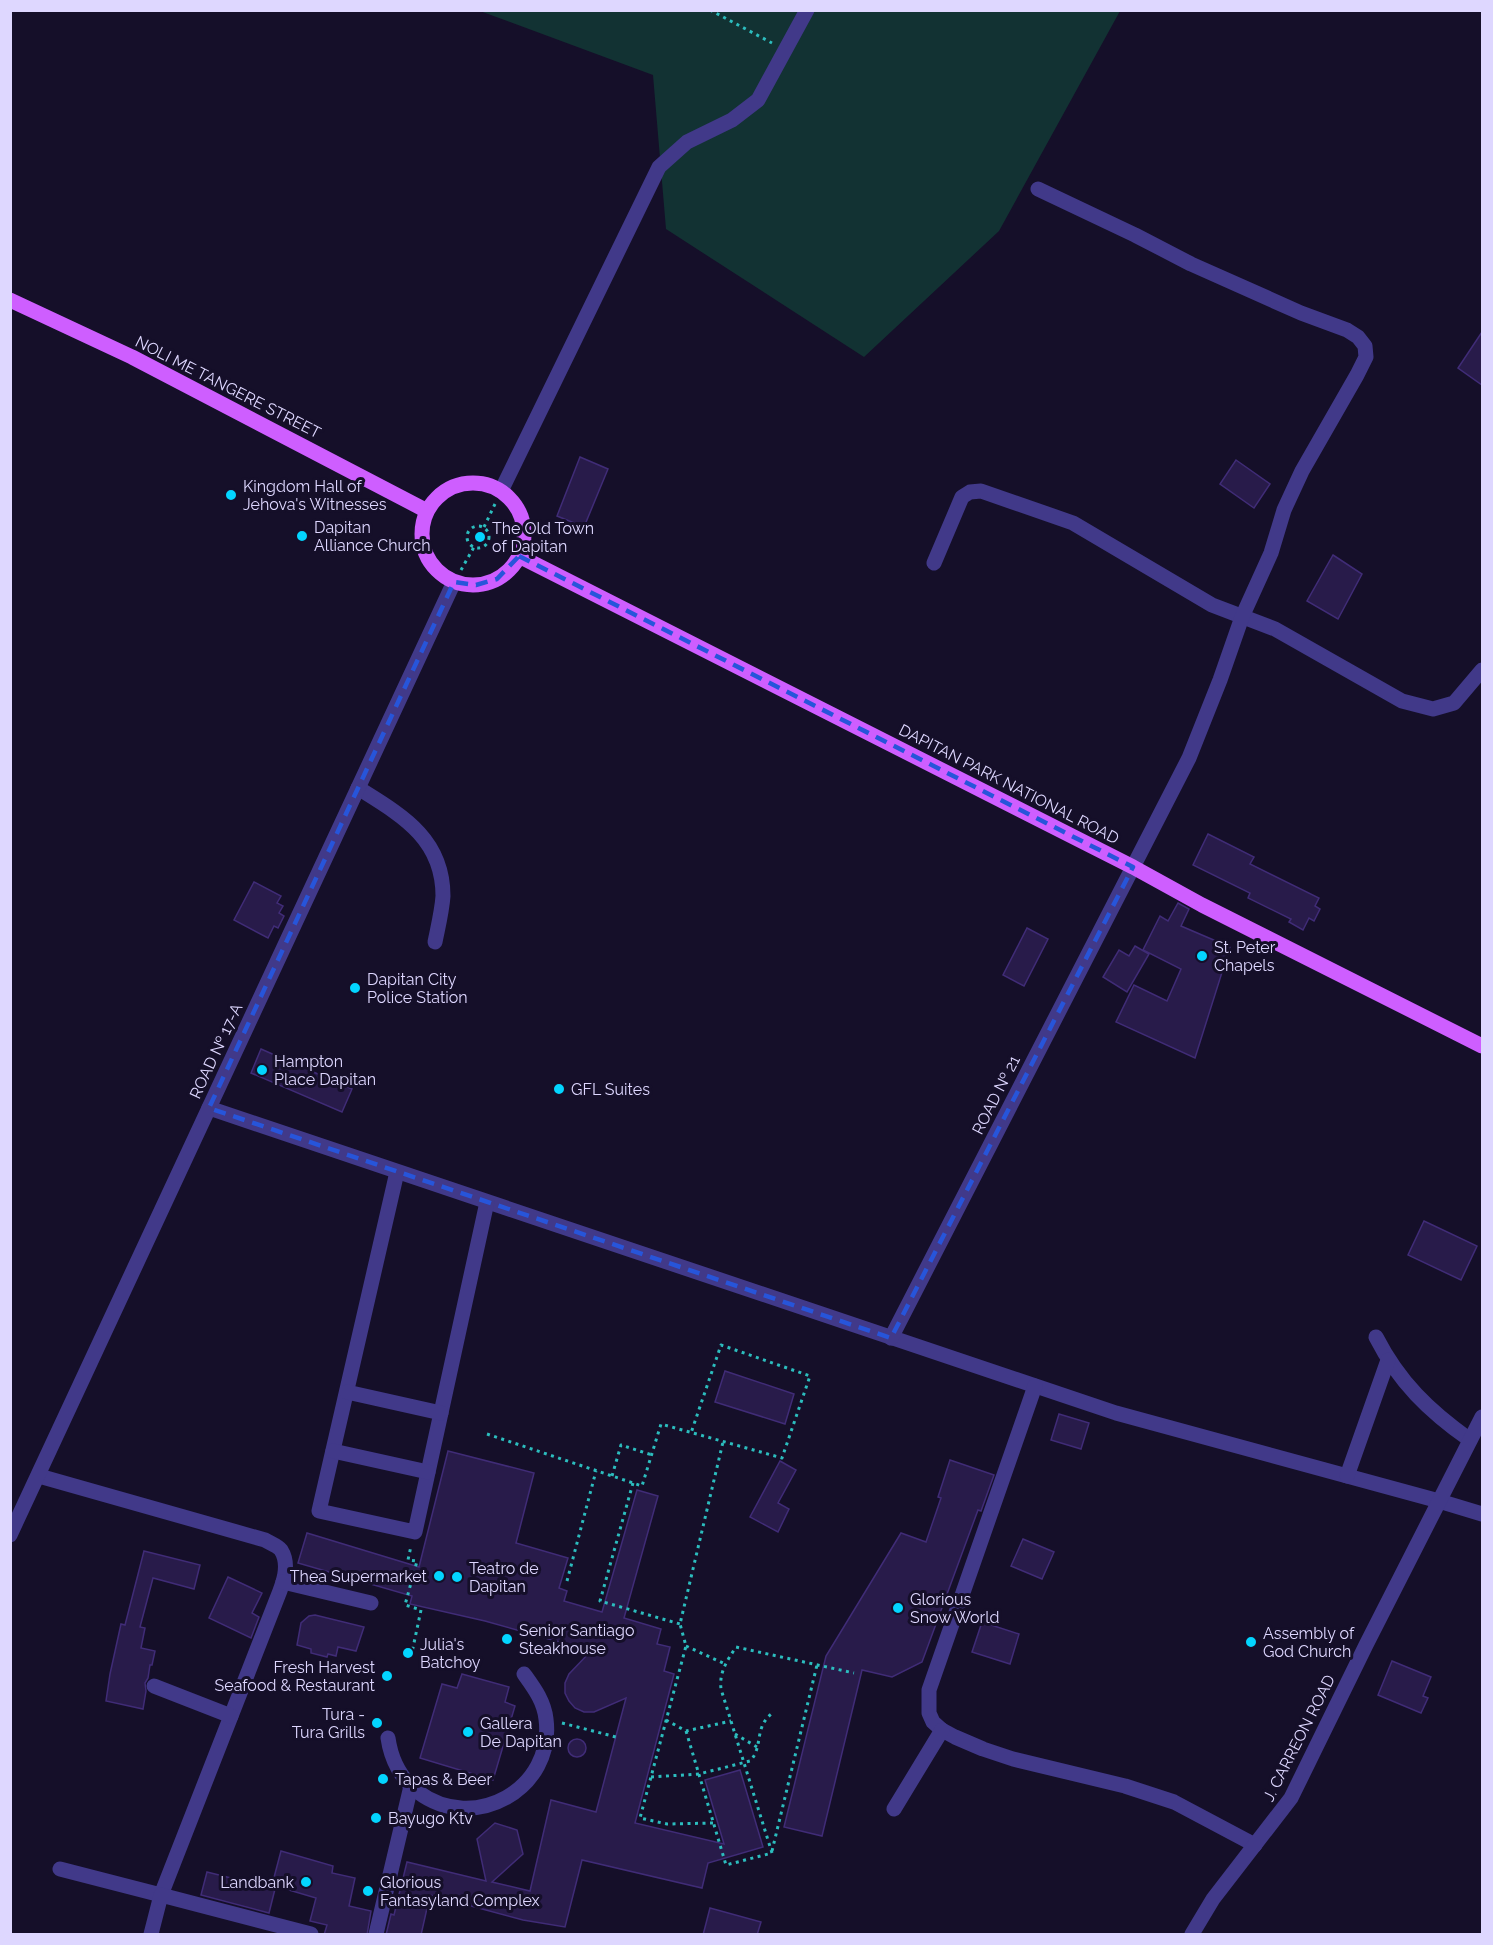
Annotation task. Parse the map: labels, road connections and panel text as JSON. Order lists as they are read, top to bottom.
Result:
{
  "streets": {
    "main road": ["NOLI ME TANGERE STREET", "DAPITAN PARK NATIONAL ROAD"],
    "street": ["ROAD № 17-A", "ROAD № 21", "J. CARREON ROAD"]
  },
  "crossings": [
    ["DAPITAN PARK NATIONAL ROAD", "ROAD № 21"]
  ],
  "places": [
    "Kingdom Hall of Jehova's Witnesses",
    "Dapitan Alliance Church",
    "The Old Town of Dapitan",
    "St. Peter Chapels",
    "Dapitan City Police Station",
    "Hampton Place Dapitan",
    "GFL Suites",
    "Thea Supermarket",
    "Teatro de Dapitan",
    "Glorious Snow World",
    "Senior Santiago Steakhouse",
    "Assembly of God Church",
    "Julia's Batchoy",
    "Fresh Harvest Seafood & Restaurant",
    "Tura - Tura Grills",
    "Gallera De Dapitan",
    "Tapas & Beer",
    "Bayugo Ktv",
    "Landbank",
    "Glorious Fantasyland Complex"
  ]
}
